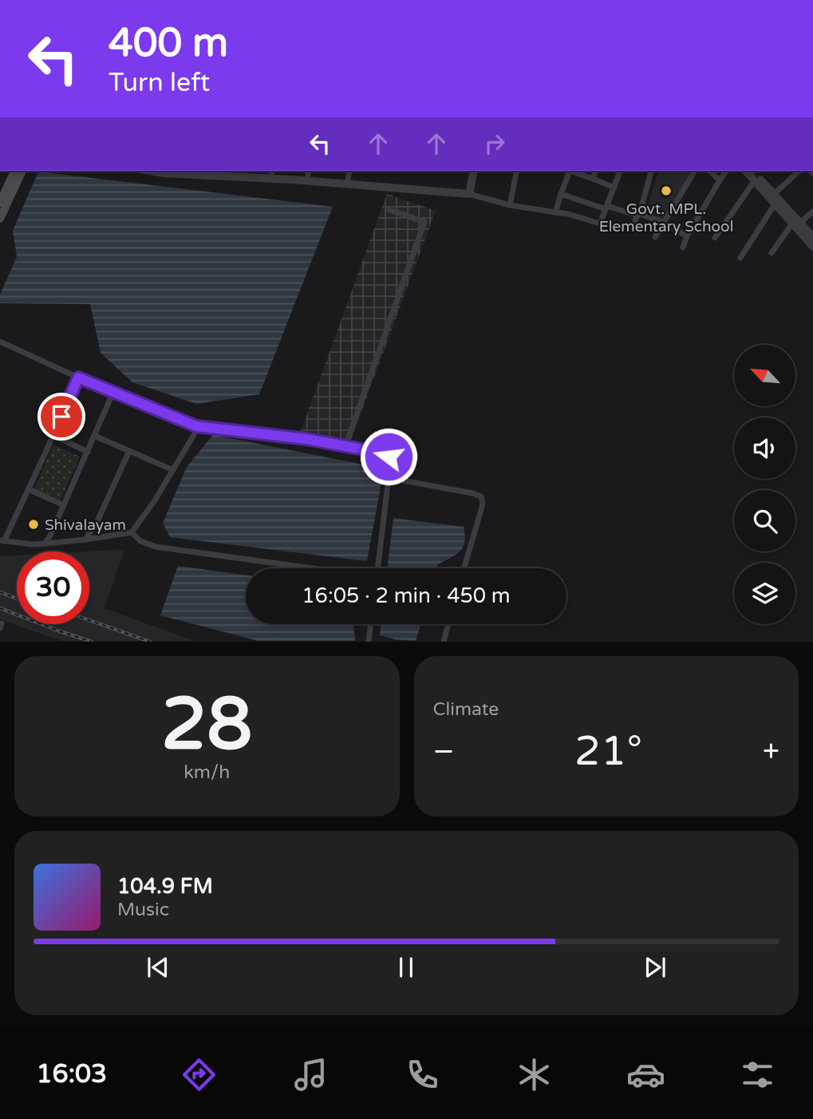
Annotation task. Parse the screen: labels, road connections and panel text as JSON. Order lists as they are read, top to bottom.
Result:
{
  "places": ["Govt. MPL. Elementary School", "Shivalayam"],
  "north": "top left",
  "page": {
    "turn": ["400 m", "Turn left"],
    "limit": "30",
    "trip": "16:05 · 2 min · 450 m",
    "tile": [
      ["28", "km/h"],
      "Climate"
    ],
    "heat": ["−", "21°", "+"],
    "song": ["104.9 FM", "Music"],
    "tabs": "16:03"
  }
}
